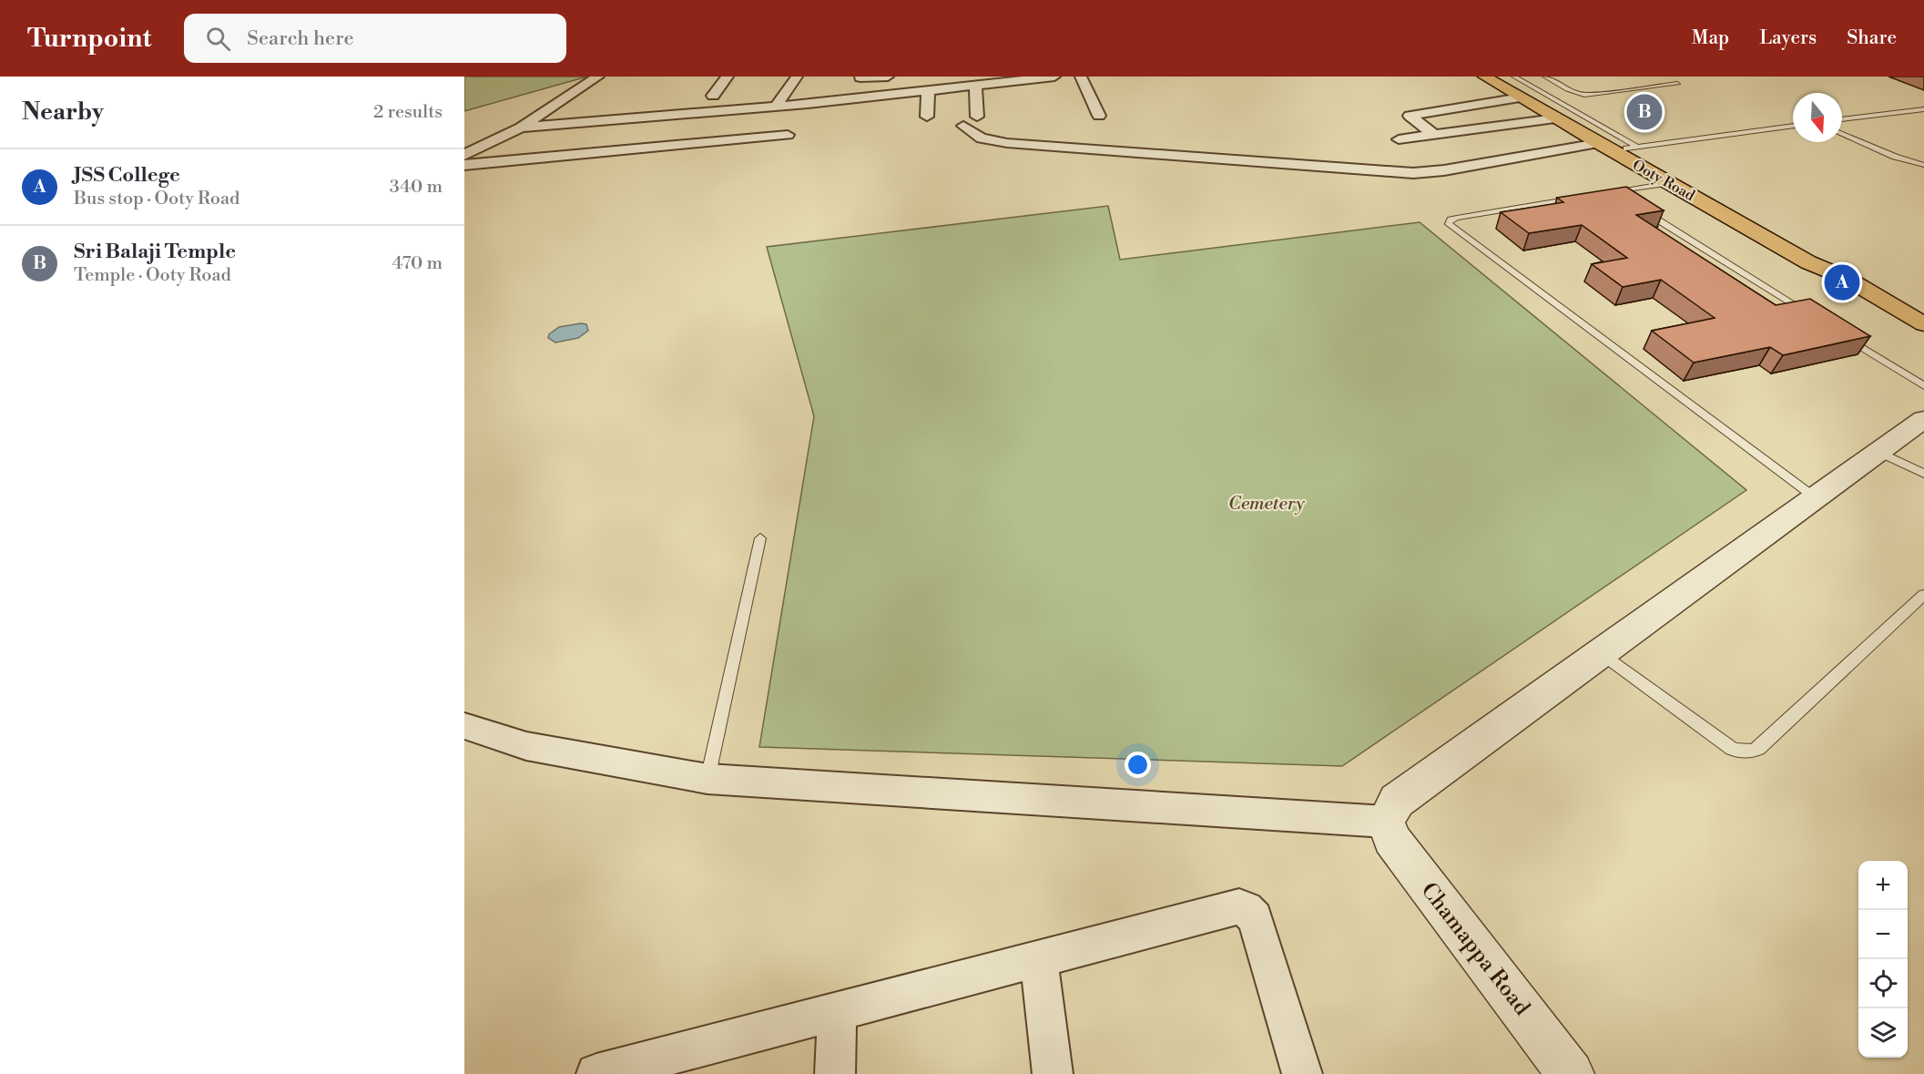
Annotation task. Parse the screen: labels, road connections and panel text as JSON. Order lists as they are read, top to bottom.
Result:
{
  "streets": {
    "main road": ["Ooty Road"],
    "street": ["Chamappa Road"]
  },
  "parks": ["Cemetery"],
  "north": "bottom",
  "page": {
    "header": "Turnpoint",
    "search": "Search here",
    "nav": ["Map", "Layers", "Share"],
    "heading": ["Nearby", "2 results"],
    "pins": ["B", "A"],
    "list": [
      {
        "mark": "A",
        "name": "JSS College",
        "note": "Bus stop · Ooty Road",
        "value": "340 m"
      },
      {
        "mark": "B",
        "name": "Sri Balaji Temple",
        "note": "Temple · Ooty Road",
        "value": "470 m"
      }
    ],
    "map_buttons": ["+", "−"]
  }
}
